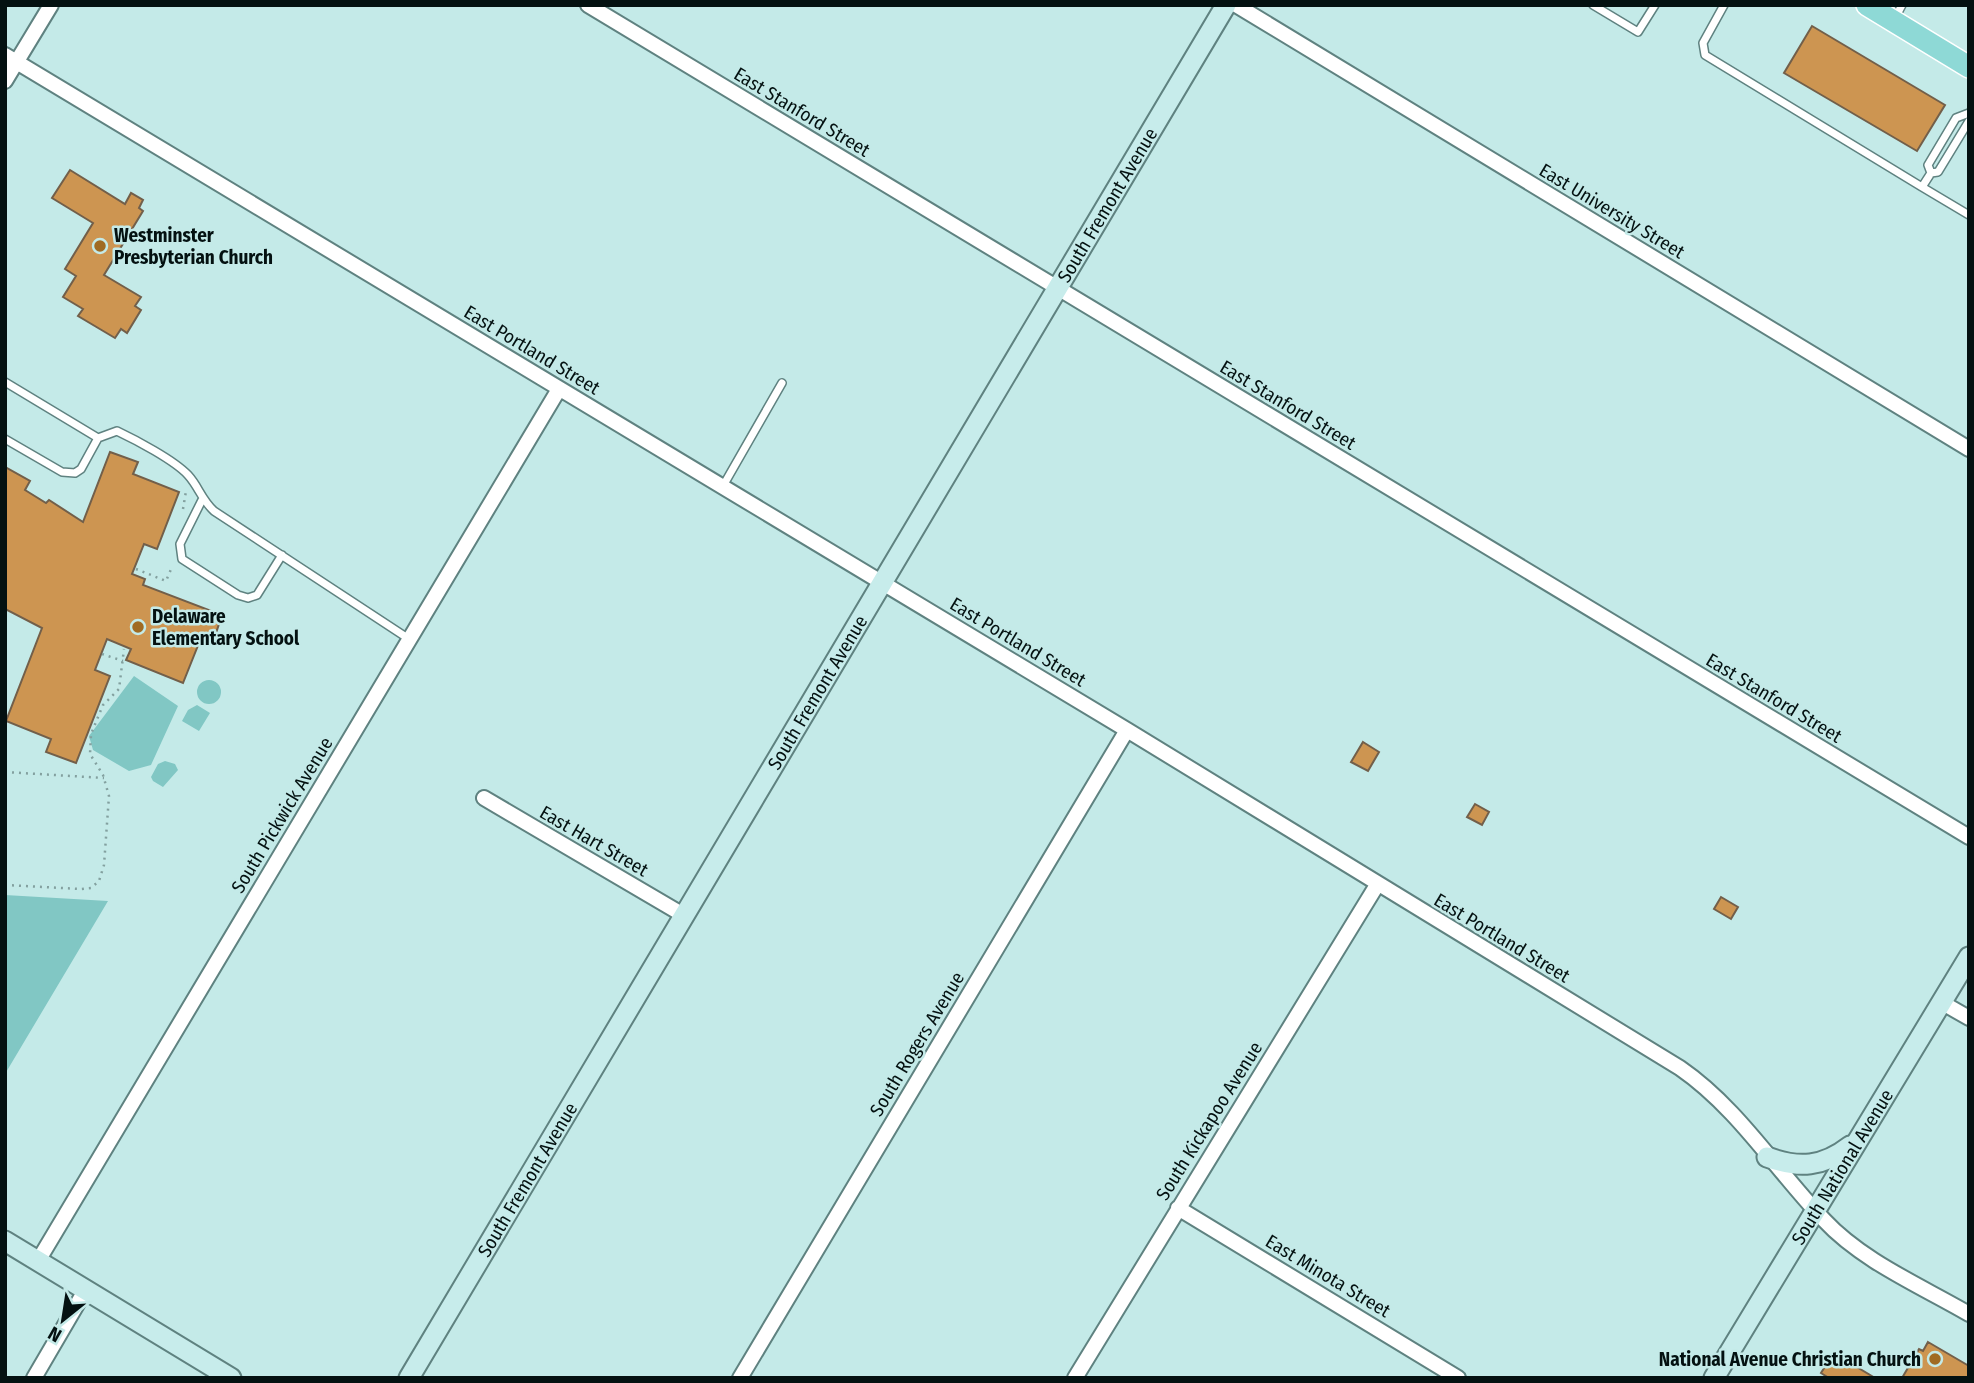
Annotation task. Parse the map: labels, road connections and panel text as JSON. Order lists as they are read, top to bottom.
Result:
{
  "streets": {
    "street": [
      "East Stanford Street",
      "South Fremont Avenue",
      "East University Street",
      "East Portland Street",
      "South Pickwick Avenue",
      "East Hart Street",
      "South Rogers Avenue",
      "South Kickapoo Avenue",
      "South National Avenue",
      "East Minota Street"
    ]
  },
  "crossings": [
    ["East Stanford Street", "South Fremont Avenue"],
    ["South Fremont Avenue", "East Portland Street"],
    ["South Fremont Avenue", "East Hart Street"],
    ["East Portland Street", "South Pickwick Avenue"],
    ["East Portland Street", "South Rogers Avenue"],
    ["East Portland Street", "South Kickapoo Avenue"],
    ["East Portland Street", "South National Avenue"],
    ["South Kickapoo Avenue", "East Minota Street"]
  ],
  "places": ["Westminster Presbyterian Church", "Delaware Elementary School", "National Avenue Christian Church"],
  "north": "bottom left"
}
